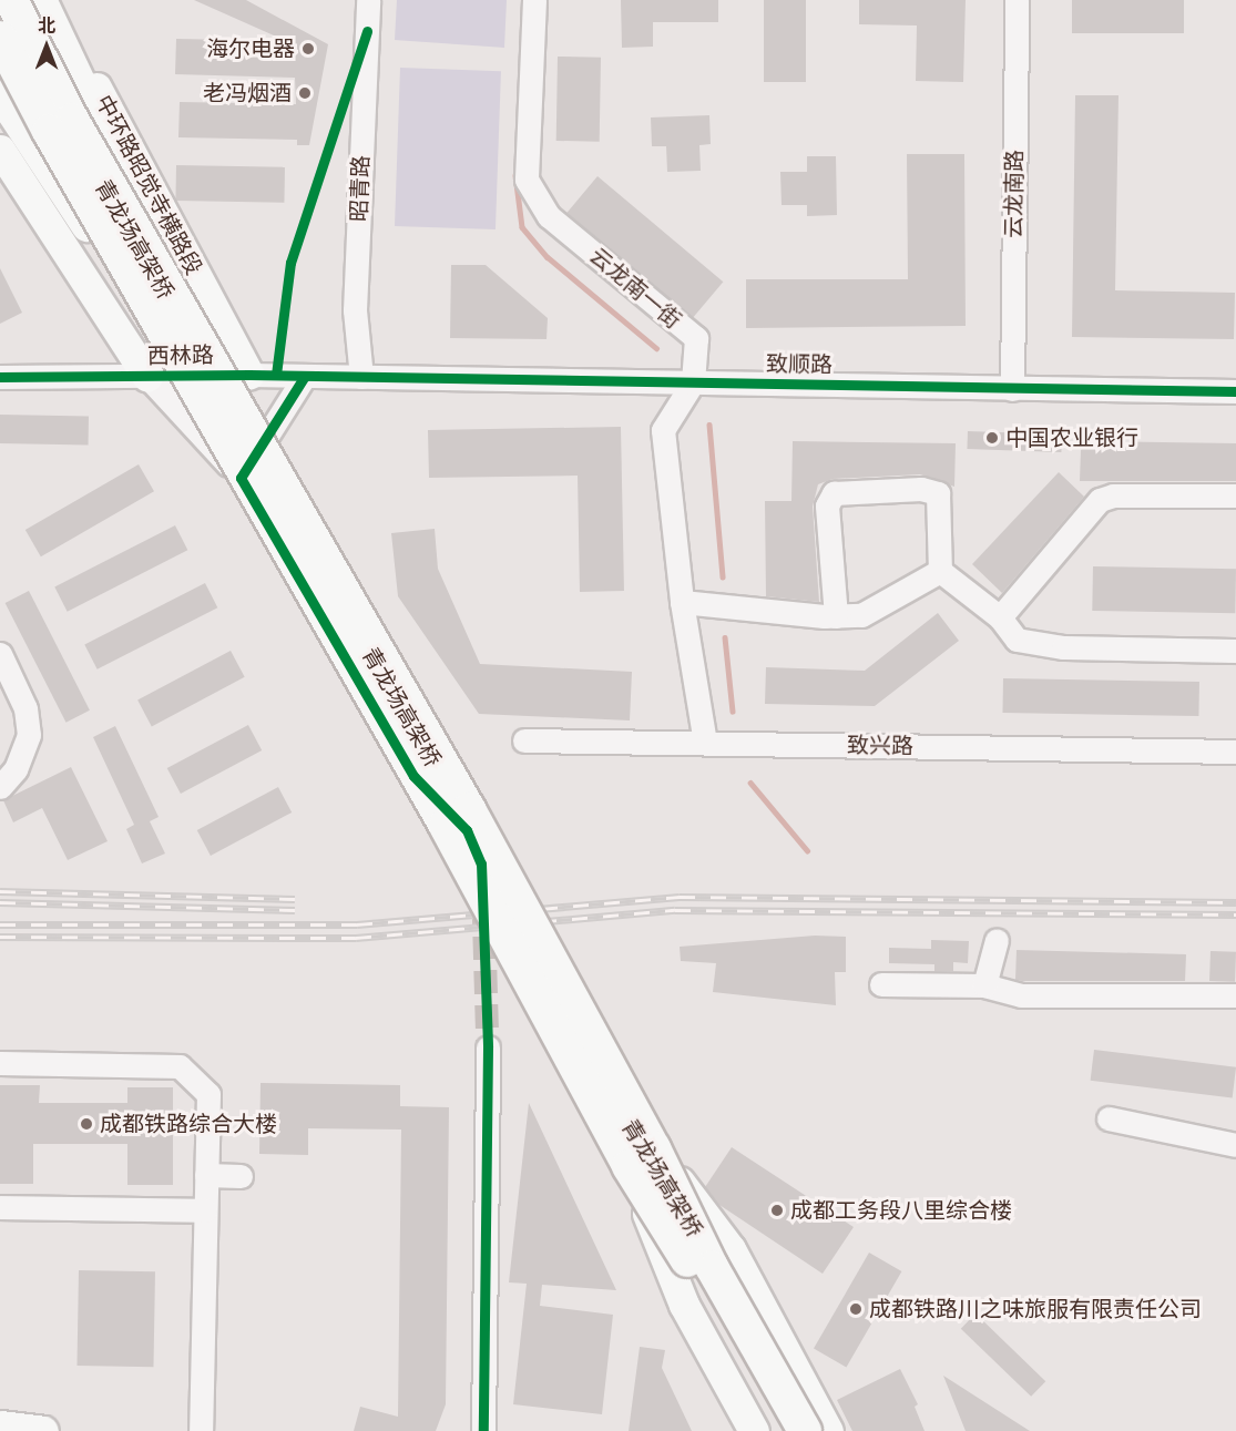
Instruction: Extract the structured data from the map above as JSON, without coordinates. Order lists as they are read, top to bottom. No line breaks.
{"streets":{"highway":["青龙场高架桥"],"main road":["中环路昭觉寺横路段"],"street":["昭青路","云龙南路","云龙南一街","西林路","致顺路","致兴路"]},"crossings":[["中环路昭觉寺横路段","西林路"],["昭青路","西林路"],["昭青路","致顺路"],["云龙南路","致顺路"],["云龙南一街","致顺路"],["西林路","致顺路"]],"places":["海尔电器","老冯烟酒","中国农业银行","成都铁路综合大楼","成都工务段八里综合楼","成都铁路川之味旅服有限责任公司"],"north":"top"}
